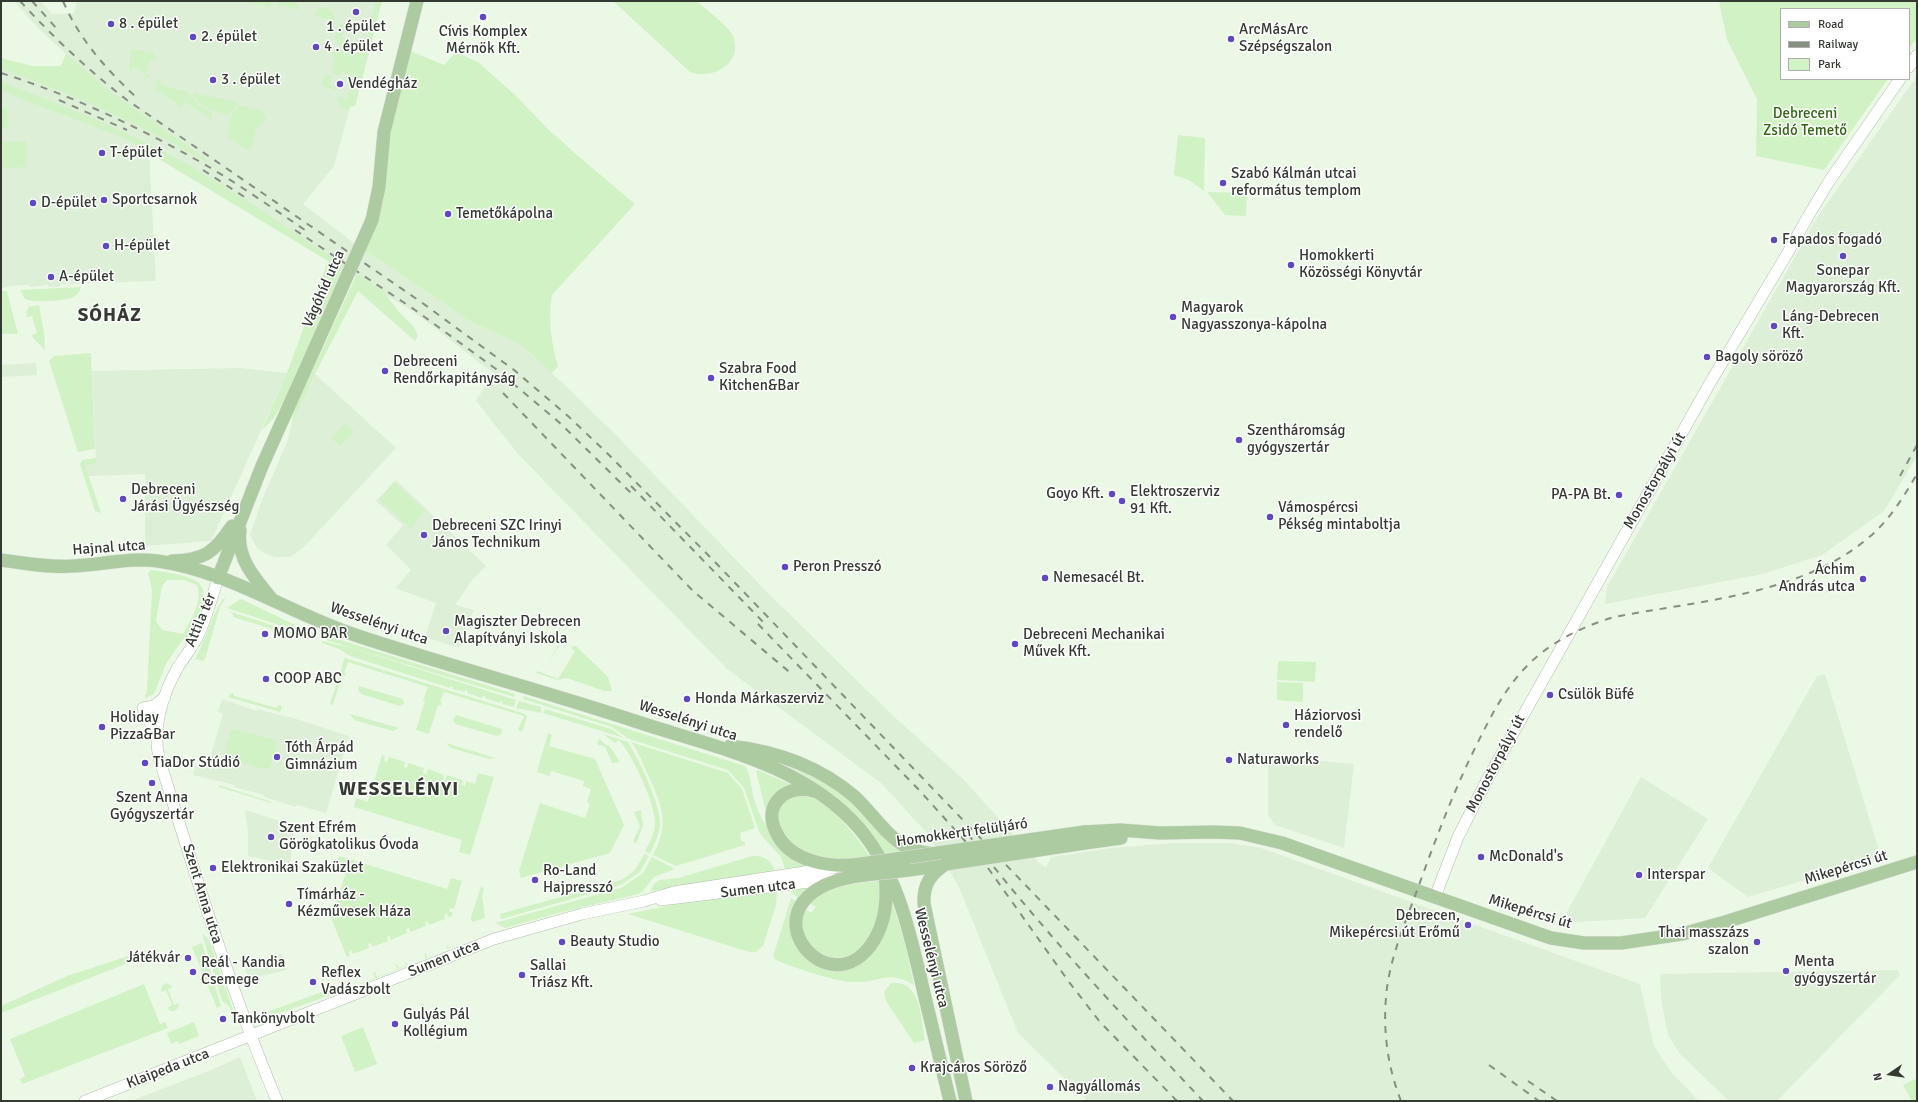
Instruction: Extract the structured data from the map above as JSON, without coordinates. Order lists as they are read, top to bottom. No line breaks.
{"streets":{"main road":["Vágóhíd utca","Hajnal utca","Wesselényi utca","Homokkerti felüljáró","Mikepércsi út"],"street":["Monostorpályi út","Attila tér","Sumen utca","Szent Anna utca","Klaipeda utca"]},"crossings":[["Vágóhíd utca","Hajnal utca"],["Vágóhíd utca","Attila tér"],["Vágóhíd utca","Wesselényi utca"],["Monostorpályi út","Mikepércsi út"],["Hajnal utca","Attila tér"],["Hajnal utca","Wesselényi utca"],["Attila tér","Wesselényi utca"],["Attila tér","Szent Anna utca"],["Homokkerti felüljáró","Mikepércsi út"],["Homokkerti felüljáró","Sumen utca"],["Sumen utca","Szent Anna utca"],["Sumen utca","Klaipeda utca"],["Szent Anna utca","Klaipeda utca"]],"districts":["SÓHÁZ","WESSELÉNYI"],"parks":["Debreceni Zsidó Temető"],"places":["1 . épület","Cívis Komplex Mérnök Kft.","8 . épület","2. épület","ArcMásArc Szépségszalon","4 . épület","3 . épület","Vendégház","T-épület","Szabó Kálmán utcai református templom","Sportcsarnok","D-épület","Temetőkápolna","Fapados fogadó","H-épület","Sonepar Magyarország Kft.","Homokkerti Közösségi Könyvtár","A-épület","Magyarok Nagyasszonya-kápolna","Láng-Debrecen Kft.","Bagoly söröző","Debreceni Rendőrkapitányság","Szabra Food Kitchen&Bar","Szentháromság gyógyszertár","Goyo Kft.","PA-PA Bt.","Debreceni Járási Ügyészség","Elektroszerviz 91 Kft.","Vámospércsi Pékség mintaboltja","Debreceni SZC Irinyi János Technikum","Peron Presszó","Nemesacél Bt.","Áchim András utca","Magiszter Debrecen Alapítványi Iskola","MOMO BAR","Debreceni Mechanikai Művek Kft.","COOP ABC","Csülök Büfé","Honda Márkaszerviz","Háziorvosi rendelő","Holiday Pizza&Bar","Tóth Árpád Gimnázium","Naturaworks","TiaDor Stúdió","Szent Anna Gyógyszertár","Szent Efrém Görögkatolikus Óvoda","McDonald's","Elektronikai Szaküzlet","Interspar","Ro-Land Hajpresszó","Tímárház - Kézművesek Háza","Debrecen, Mikepércsi út Erőmű","Beauty Studio","Thai masszázs szalon","Játékvár","Menta gyógyszertár","Reál - Kandia Csemege","Sallai Triász Kft.","Reflex Vadászbolt","Tankönyvbolt","Gulyás Pál Kollégium","Krajcáros Söröző","Nagyállomás"],"legend":["Road","Railway","Park"],"north":"left"}
